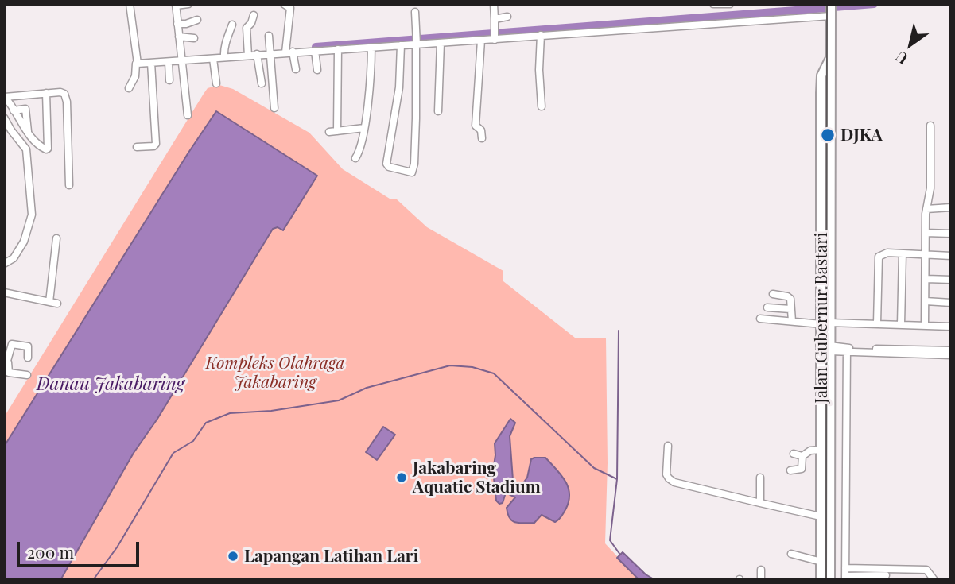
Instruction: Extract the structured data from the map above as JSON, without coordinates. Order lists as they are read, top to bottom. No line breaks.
{"streets":{"highway":["Jalan Gubernur Bastari"]},"water":["Danau Jakabaring"],"parks":["Kompleks Olahraga Jakabaring"],"places":["DJKA","Jakabaring Aquatic Stadium","Lapangan Latihan Lari"],"scale_bar":"200 m","north":"bottom left"}
